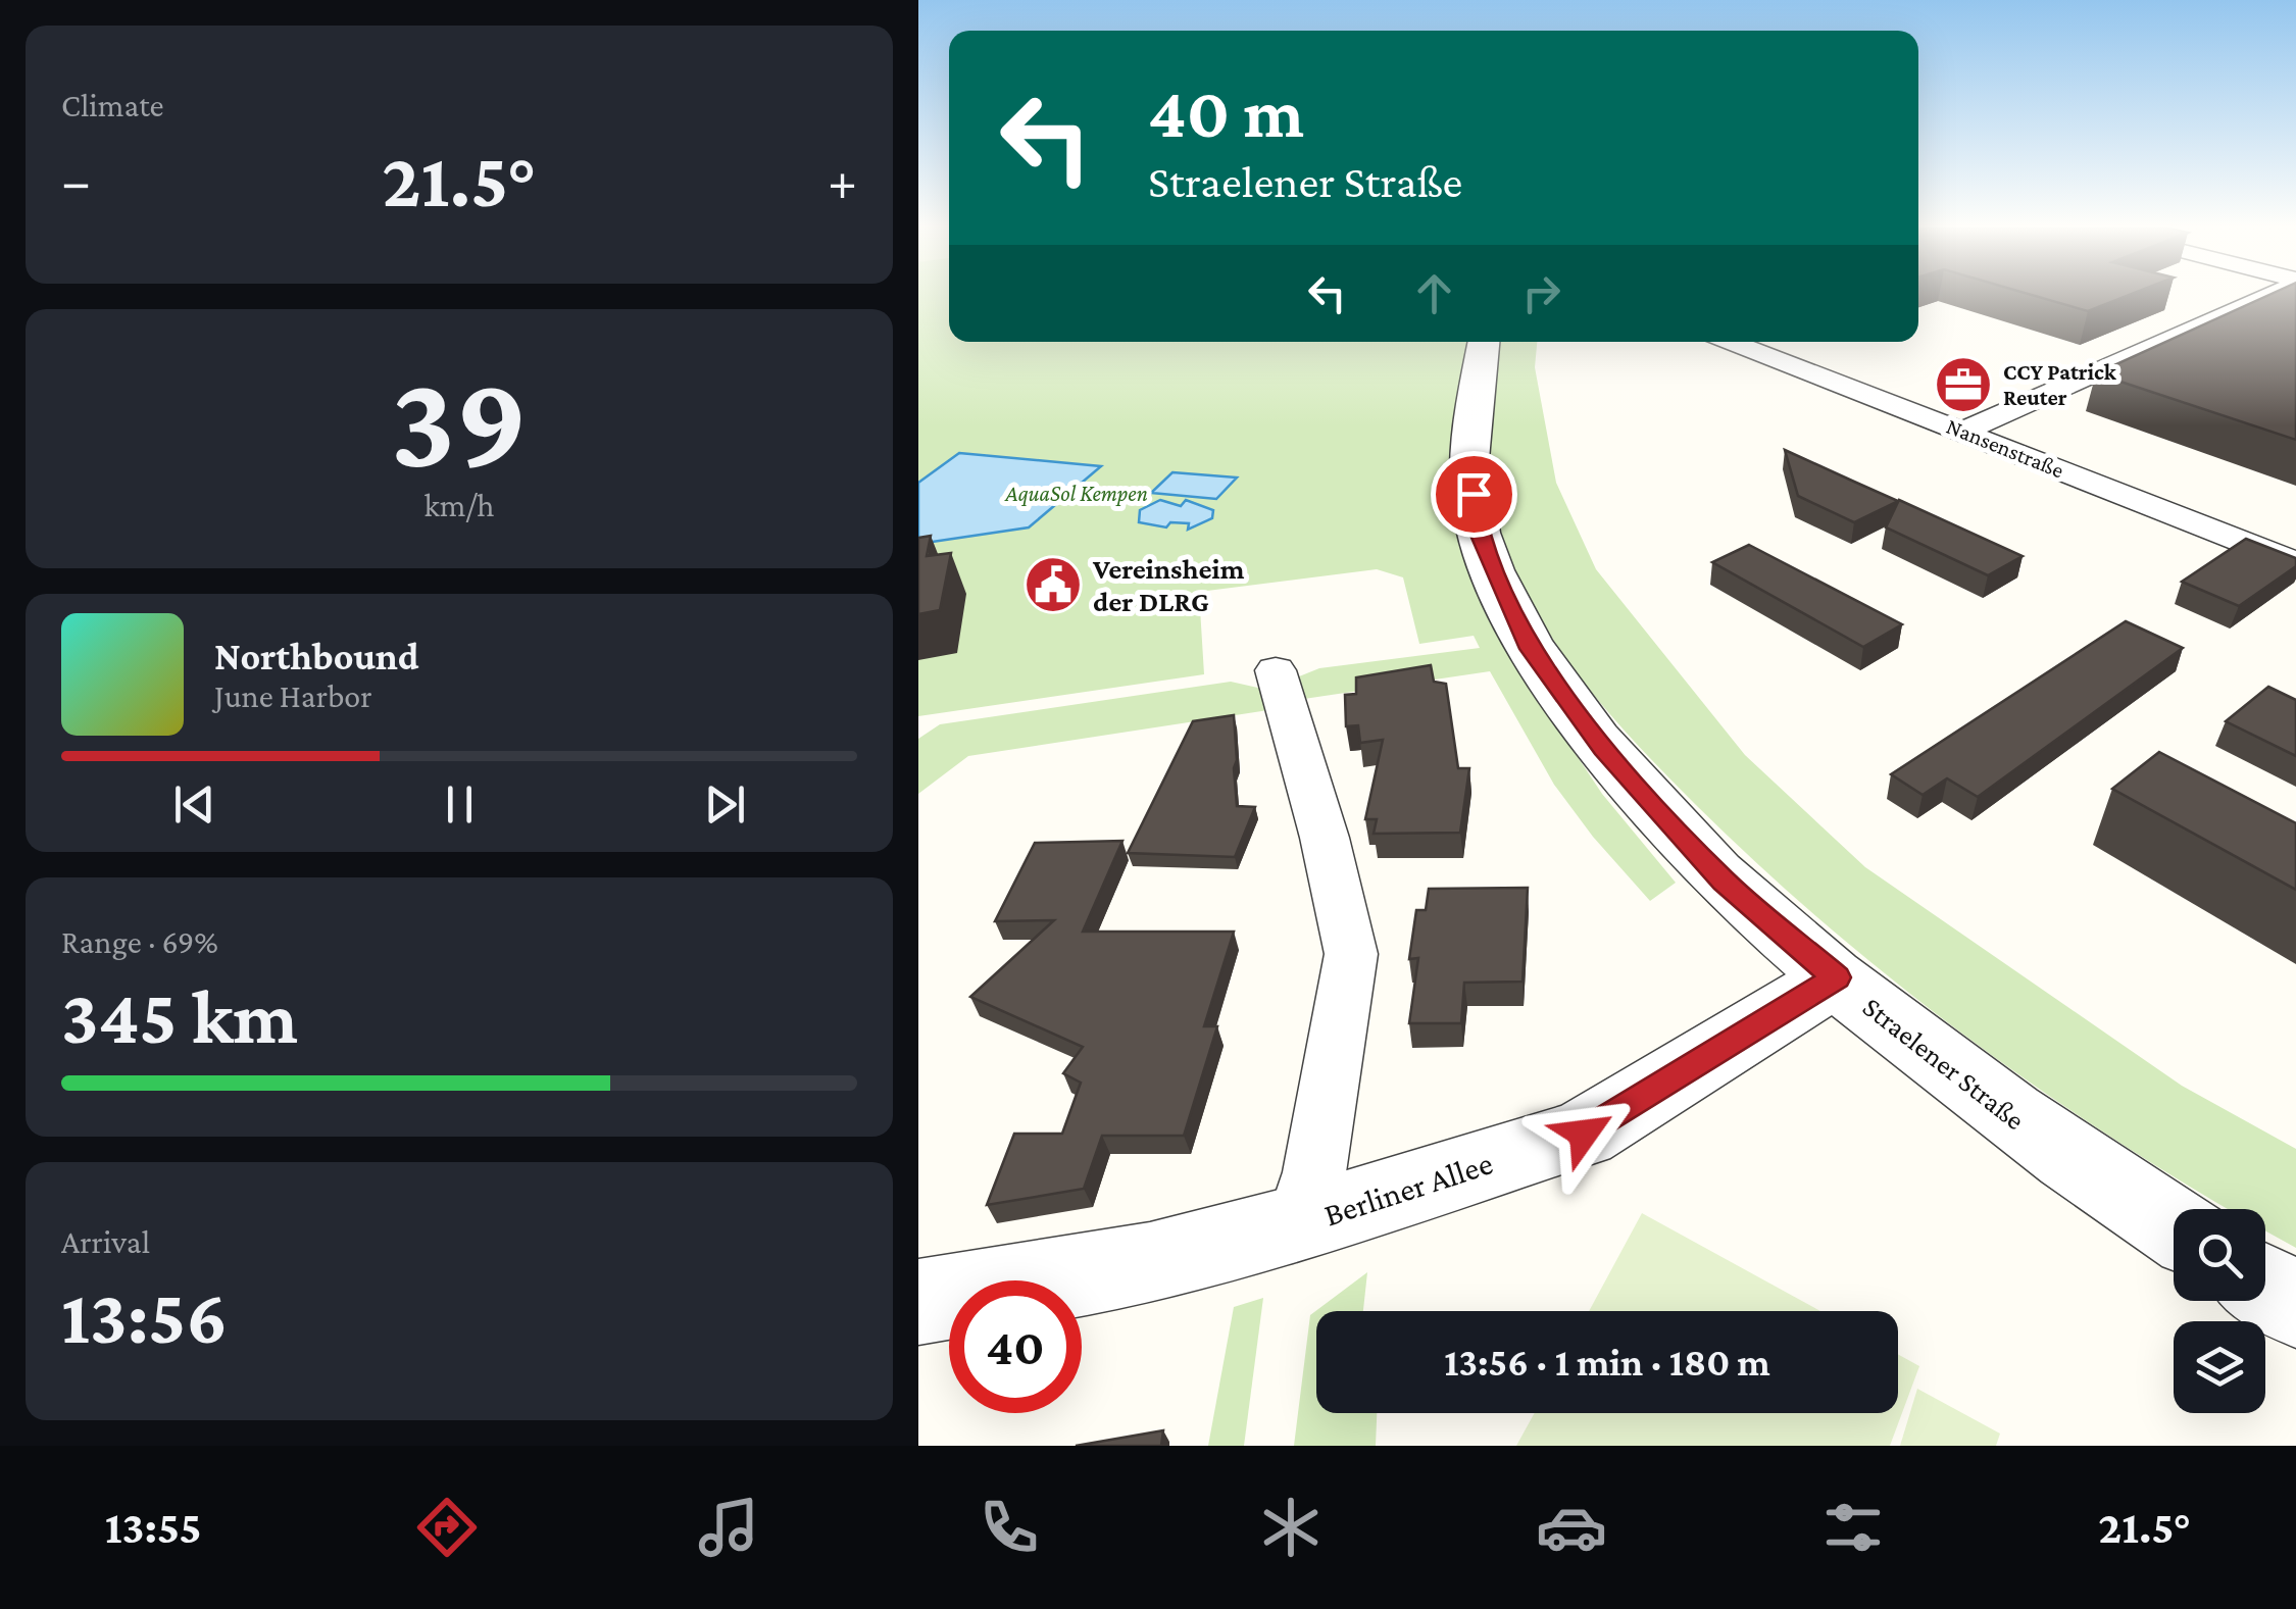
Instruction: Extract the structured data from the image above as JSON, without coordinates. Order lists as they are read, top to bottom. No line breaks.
{"streets":{"street":["Nansenstraße","Straelener Straße","Berliner Allee"]},"crossings":[["Straelener Straße","Berliner Allee"]],"parks":["AquaSol Kempen"],"places":{"office":["CCY Patrick Reuter"],"public building":["Vereinsheim der DLRG"]},"page":{"tile":["Climate",["39","km/h"],["Range · 69%","345 km"],["Arrival","13:56"]],"turn":["40 m","Straelener Straße"],"heat":["−","21.5°","+"],"song":["Northbound","June Harbor"],"limit":"40","trip":"13:56 · 1 min · 180 m","tabs":["13:55","21.5°"]}}
